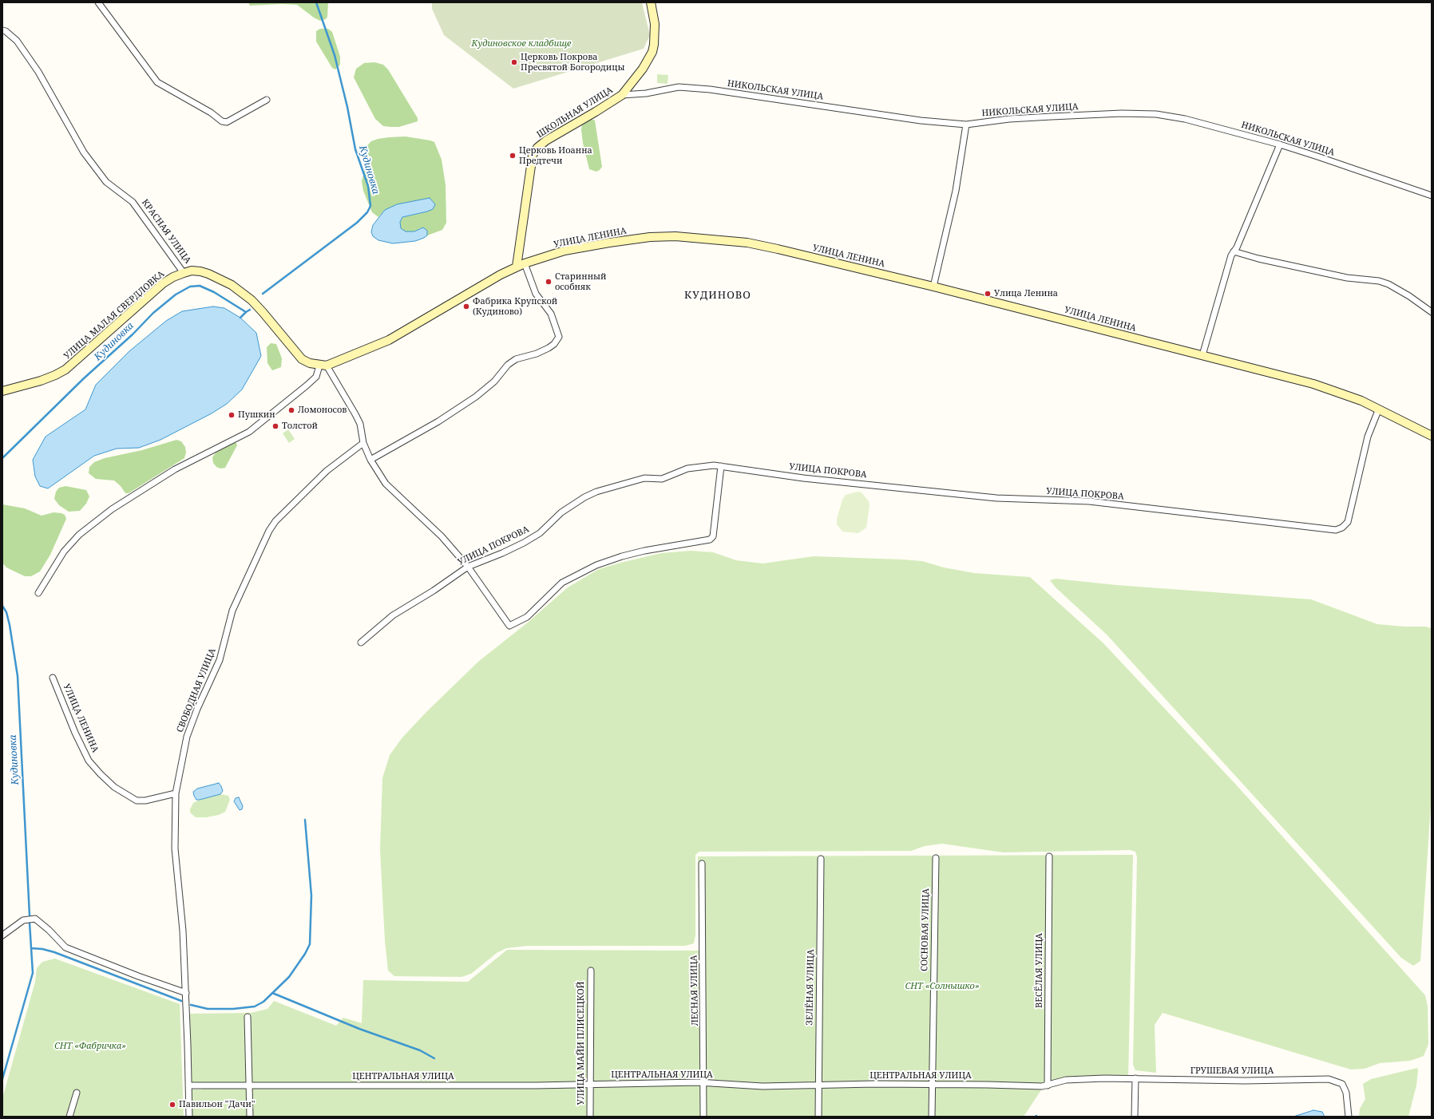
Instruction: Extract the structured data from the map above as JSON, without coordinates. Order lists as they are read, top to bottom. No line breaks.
{"streets":{"main road":["ШКОЛЬНАЯ УЛИЦА","КРАСНАЯ УЛИЦА","УЛИЦА ЛЕНИНА","УЛИЦА МАЛАЯ СВЕРДЛОВКА"],"street":["НИКОЛЬСКАЯ УЛИЦА","УЛИЦА ПОКРОВА","СВОБОДНАЯ УЛИЦА","СОСНОВАЯ УЛИЦА","ВЕСЁЛАЯ УЛИЦА","ЗЕЛЁНАЯ УЛИЦА","ЛЕСНАЯ УЛИЦА","УЛИЦА МАЙИ ПЛИСЕЦКОЙ","ГРУШЕВАЯ УЛИЦА","ЦЕНТРАЛЬНАЯ УЛИЦА"]},"crossings":[["НИКОЛЬСКАЯ УЛИЦА","ШКОЛЬНАЯ УЛИЦА"],["ШКОЛЬНАЯ УЛИЦА","УЛИЦА ЛЕНИНА"],["КРАСНАЯ УЛИЦА","УЛИЦА ЛЕНИНА"],["КРАСНАЯ УЛИЦА","УЛИЦА МАЛАЯ СВЕРДЛОВКА"],["УЛИЦА ЛЕНИНА","УЛИЦА ПОКРОВА"],["УЛИЦА ЛЕНИНА","СВОБОДНАЯ УЛИЦА"],["СВОБОДНАЯ УЛИЦА","ЦЕНТРАЛЬНАЯ УЛИЦА"],["СОСНОВАЯ УЛИЦА","ЦЕНТРАЛЬНАЯ УЛИЦА"],["ВЕСЁЛАЯ УЛИЦА","ЦЕНТРАЛЬНАЯ УЛИЦА"],["ЗЕЛЁНАЯ УЛИЦА","ЦЕНТРАЛЬНАЯ УЛИЦА"],["ЛЕСНАЯ УЛИЦА","ЦЕНТРАЛЬНАЯ УЛИЦА"],["УЛИЦА МАЙИ ПЛИСЕЦКОЙ","ЦЕНТРАЛЬНАЯ УЛИЦА"],["ГРУШЕВАЯ УЛИЦА","ЦЕНТРАЛЬНАЯ УЛИЦА"]],"districts":["КУДИНОВО"],"water":["Кудиновка"],"parks":["Кудиновское кладбище","СНТ «Солнышко»","СНТ «Фабричка»"],"places":["Церковь Покрова Пресвятой Богородицы","Церковь Иоанна Предтечи","Старинный особняк","Улица Ленина","Фабрика Крупской (Кудиново)","Ломоносов","Пушкин","Толстой","Павильон \"Дачи\""]}
